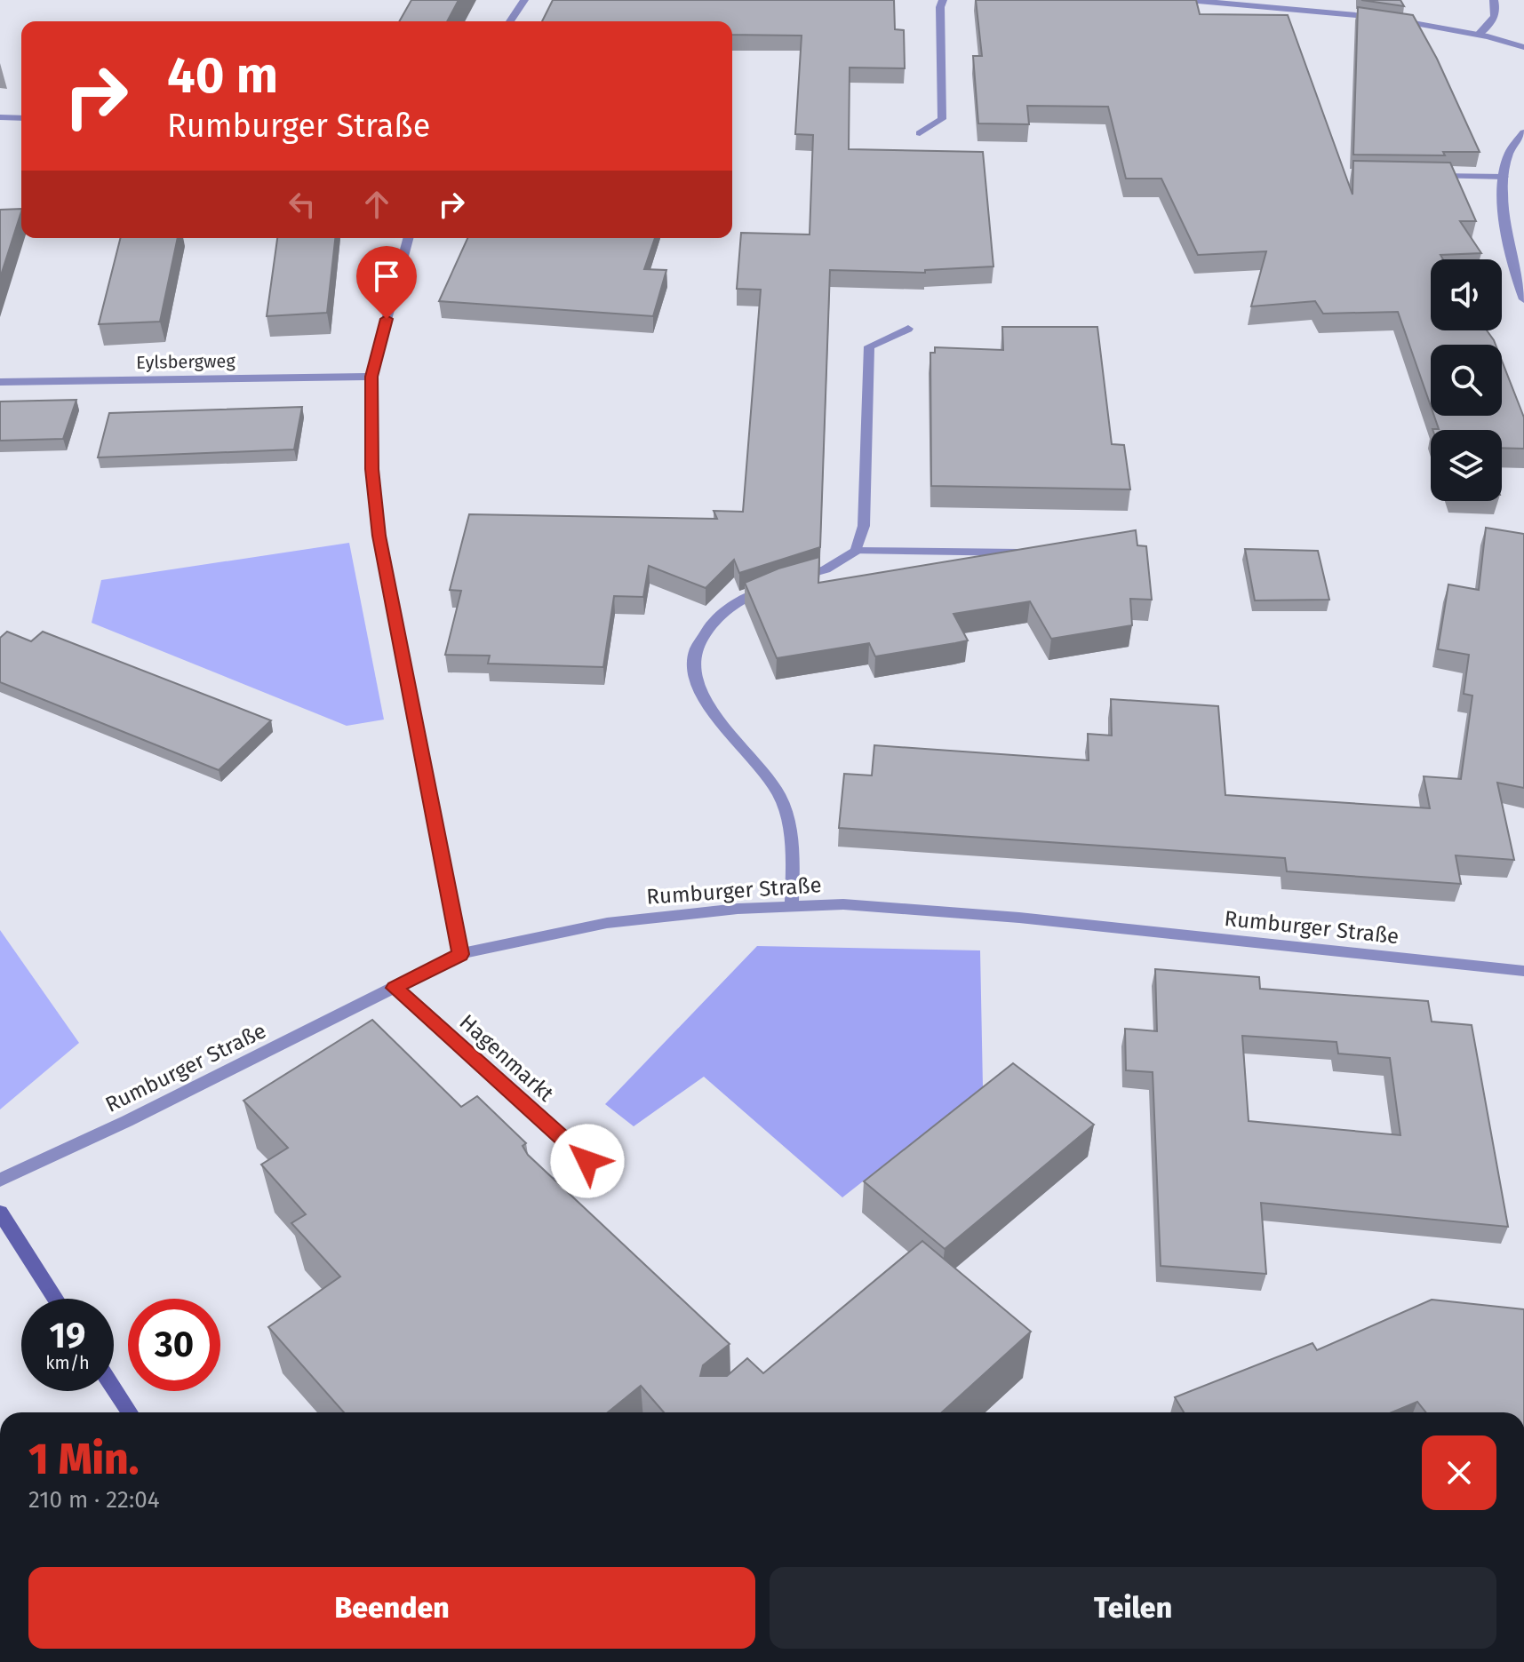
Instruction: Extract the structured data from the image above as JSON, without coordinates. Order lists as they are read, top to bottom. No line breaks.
{"streets":{"street":["Eylsbergweg","Rumburger Straße","Hagenmarkt"]},"crossings":[["Rumburger Straße","Hagenmarkt"]],"page":{"turn":["40 m","Rumburger Straße"],"speed":"19 km/h","limit":"30","heading":["1 Min.","210 m · 22:04"],"buttons":["Beenden","Teilen"]}}
